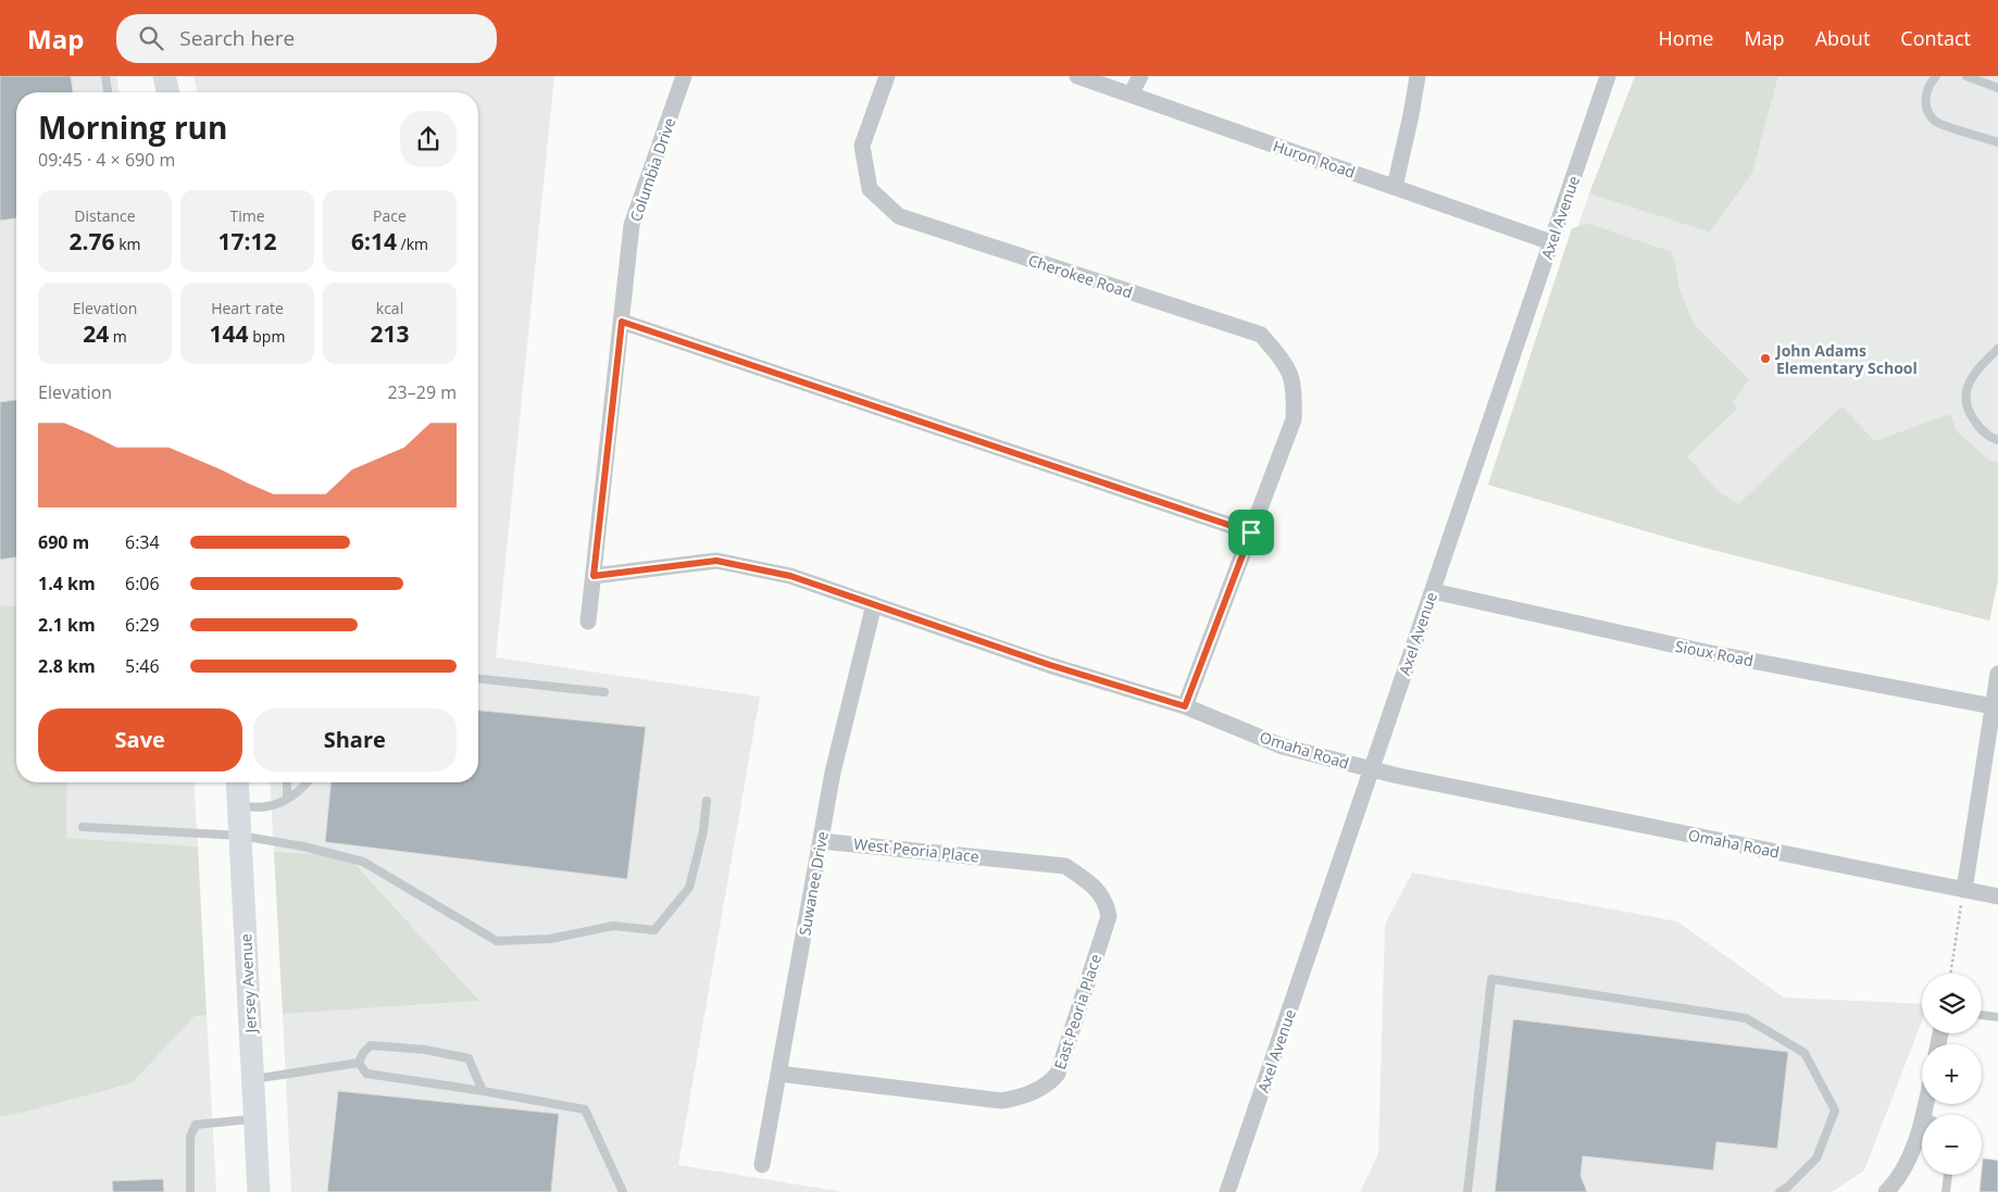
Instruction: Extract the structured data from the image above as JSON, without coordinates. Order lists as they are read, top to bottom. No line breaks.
{"streets":{"main road":["Jersey Avenue"],"street":["Huron Road","Columbia Drive","Axel Avenue","Cherokee Road","Sioux Road","Omaha Road","West Peoria Place","Suwanee Drive","East Peoria Place"]},"crossings":[["Huron Road","Axel Avenue"],["Columbia Drive","Omaha Road"],["Axel Avenue","Sioux Road"],["Axel Avenue","Omaha Road"],["Omaha Road","Suwanee Drive"],["West Peoria Place","Suwanee Drive"],["West Peoria Place","East Peoria Place"],["Suwanee Drive","East Peoria Place"]],"places":["John Adams Elementary School"],"page":{"header":"Map","search":"Search here","nav":["Home","Map","About","Contact"],"heading":["Morning run","09:45 · 4 × 690 m"],"stats":[["Distance","2.76 km"],["Time","17:12"],["Pace","6:14 /km"],["Elevation","24 m"],["Heart rate","144 bpm"],["kcal","213"]],"chart":["Elevation","23–29 m"],"list":[{"name":"690 m","note":"6:34"},{"name":"1.4 km","note":"6:06"},{"name":"2.1 km","note":"6:29"},{"name":"2.8 km","note":"5:46"}],"buttons":["Save","Share"],"map_buttons":["+","−"]}}
